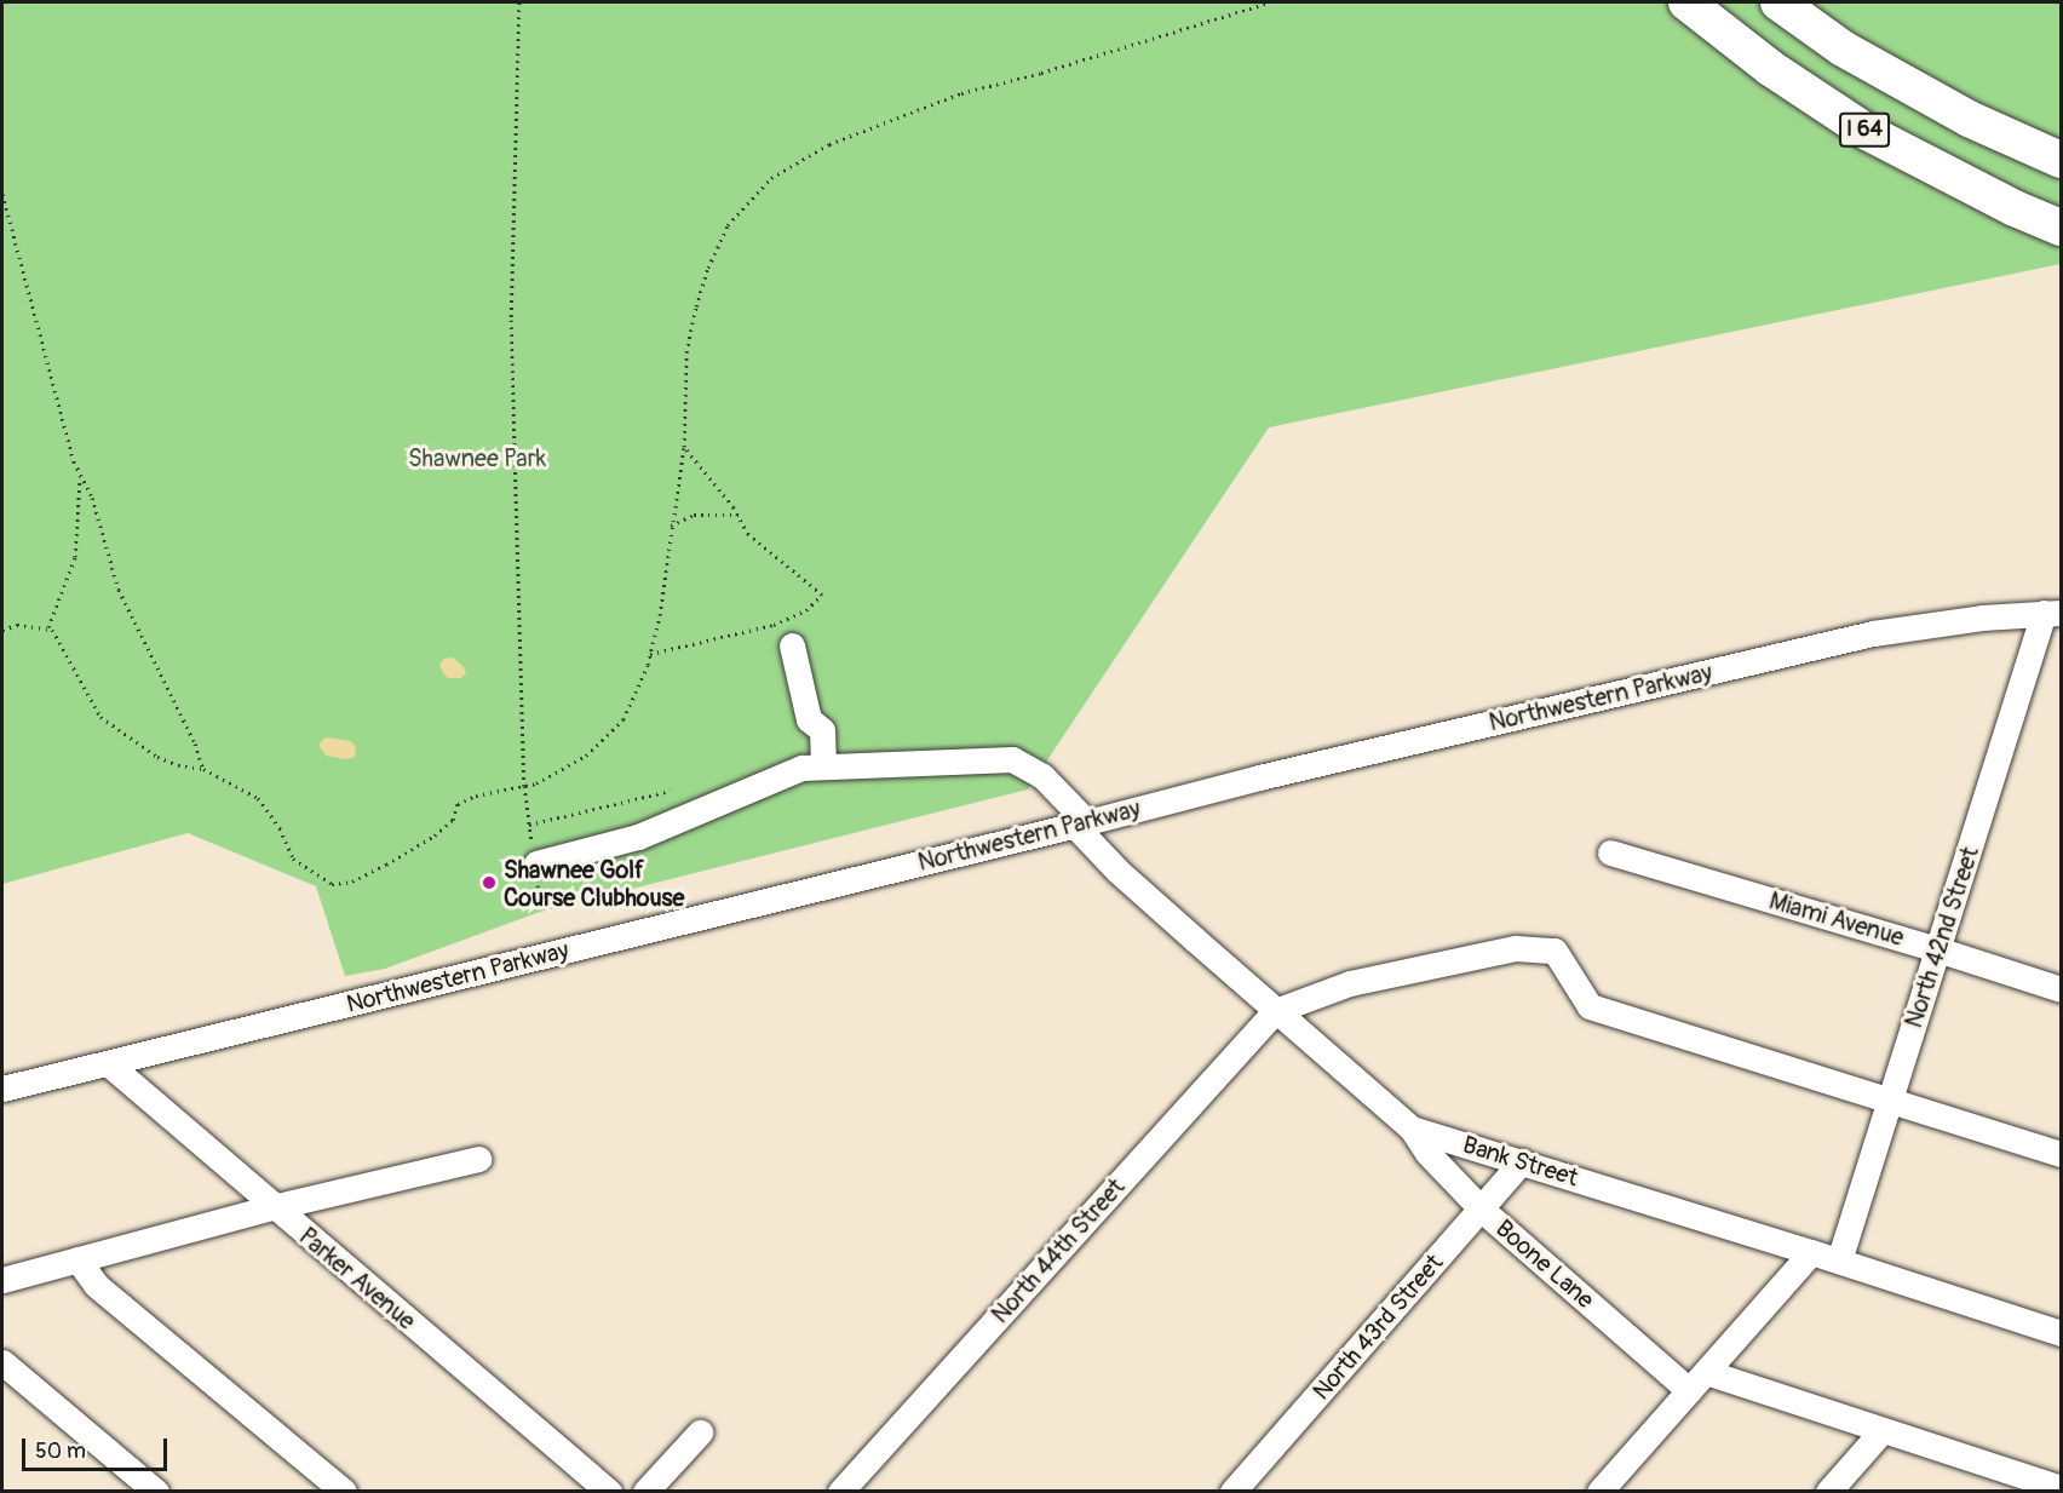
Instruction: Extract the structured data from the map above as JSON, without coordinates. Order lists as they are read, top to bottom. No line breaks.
{"streets":{"highway":["I 64"],"street":["Northwestern Parkway","Miami Avenue","North 42nd Street","Bank Street","North 44th Street","Boone Lane","Parker Avenue","North 43rd Street"]},"crossings":[["Northwestern Parkway","North 42nd Street"],["Northwestern Parkway","Bank Street"],["Northwestern Parkway","Parker Avenue"],["Miami Avenue","North 42nd Street"],["North 42nd Street","Bank Street"],["Bank Street","North 44th Street"],["Bank Street","Boone Lane"],["Bank Street","North 43rd Street"],["Boone Lane","North 43rd Street"]],"parks":["Shawnee Park"],"places":["Shawnee Golf Course Clubhouse"],"scale_bar":"50 m"}
